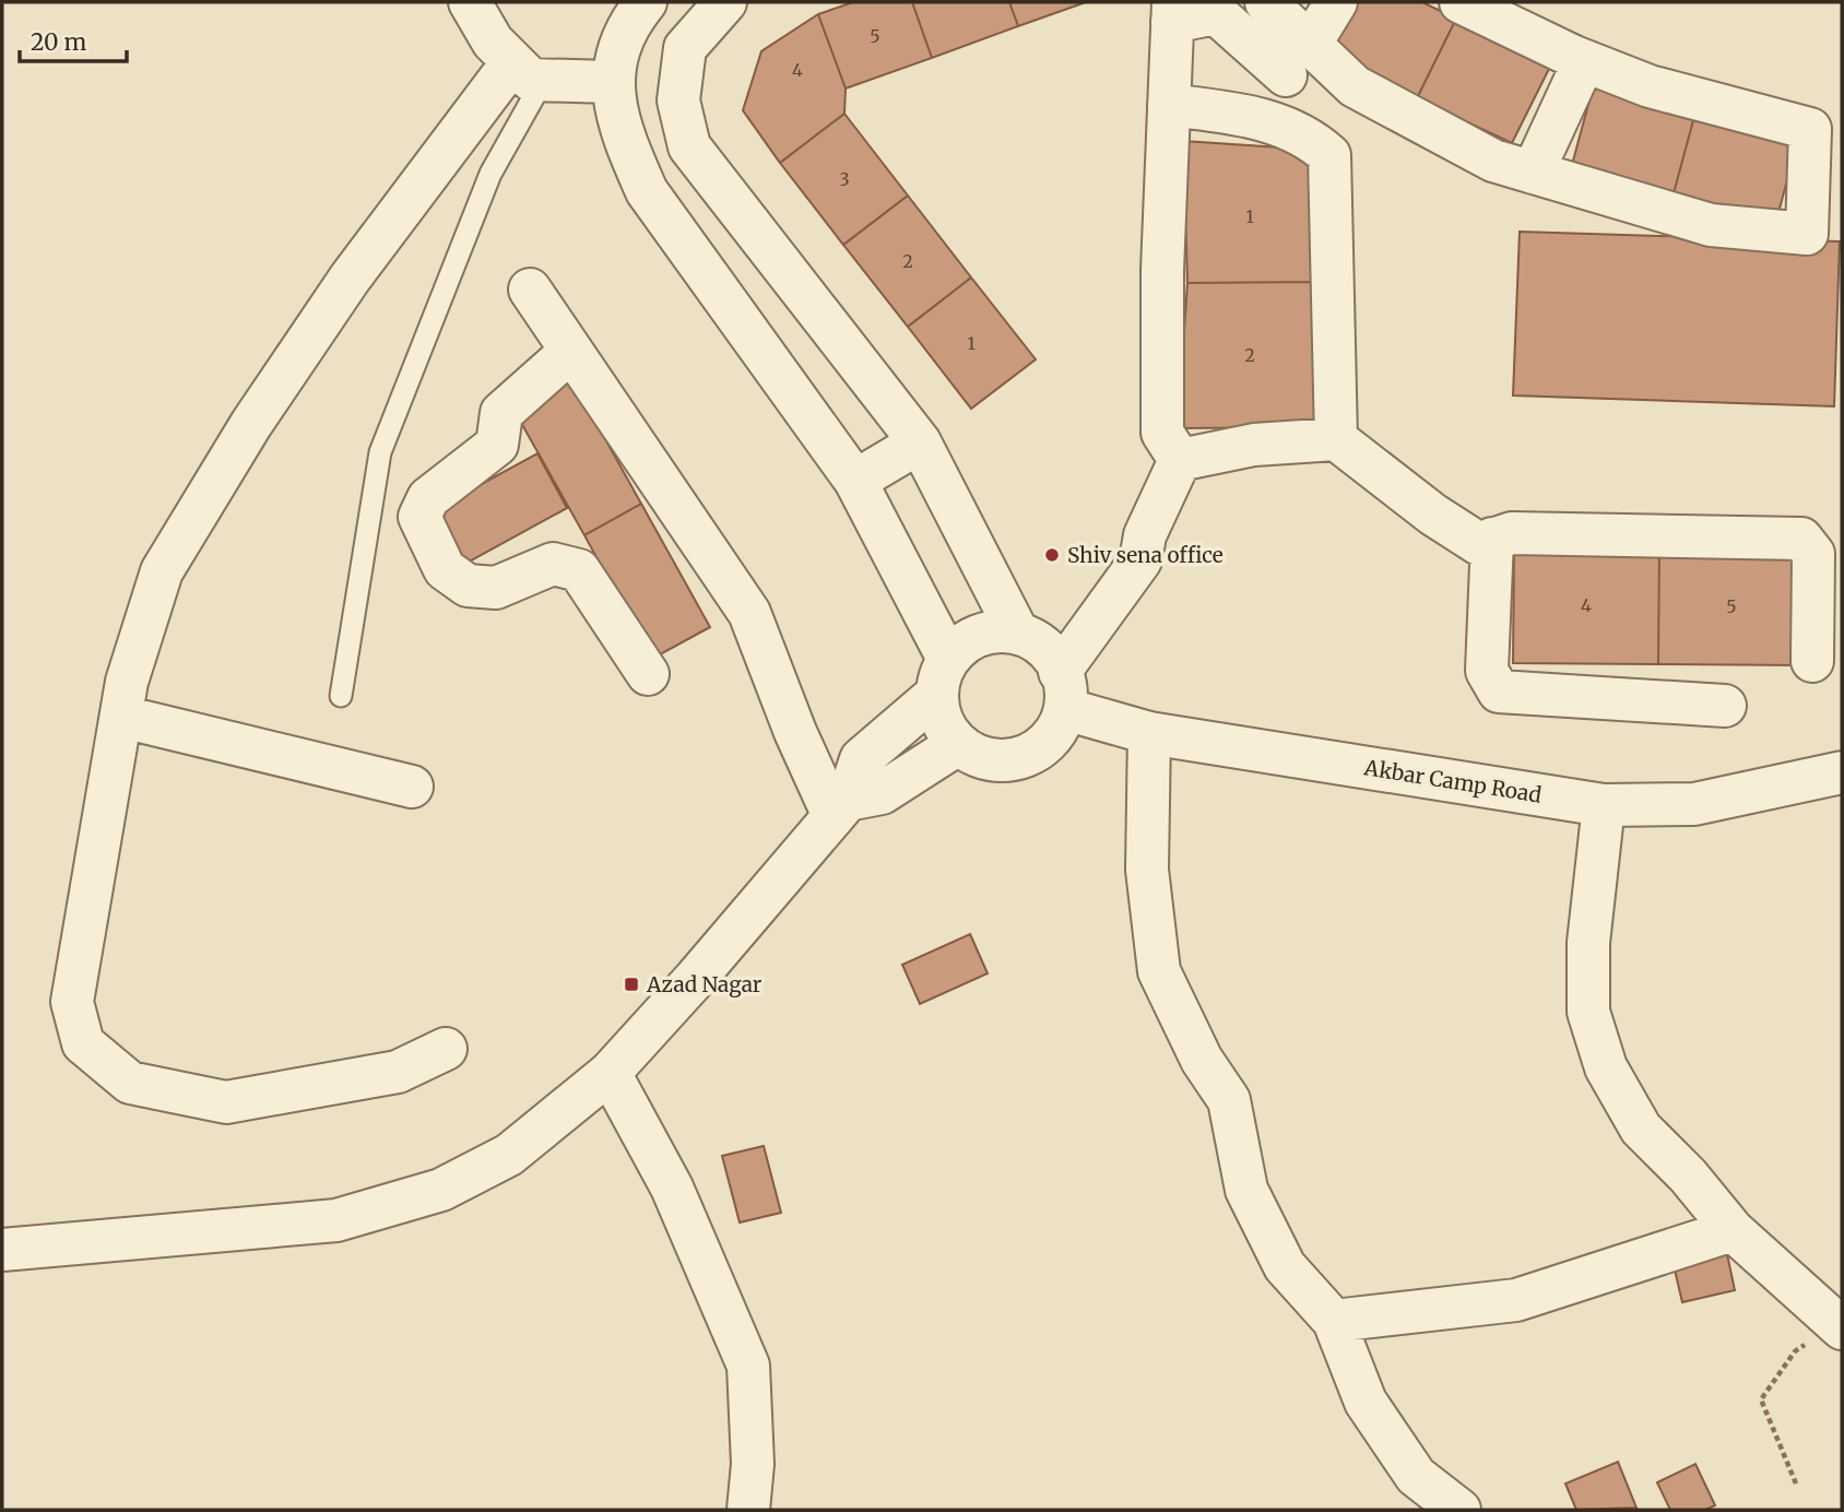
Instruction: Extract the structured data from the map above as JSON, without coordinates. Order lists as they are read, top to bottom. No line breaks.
{"streets":{"street":["Akbar Camp Road"]},"places":{"other":["Shiv sena office"],"transit":["Azad Nagar"]},"house_numbers":["5","4","3","1","2","1","2","4","5"],"scale_bar":"20 m"}
